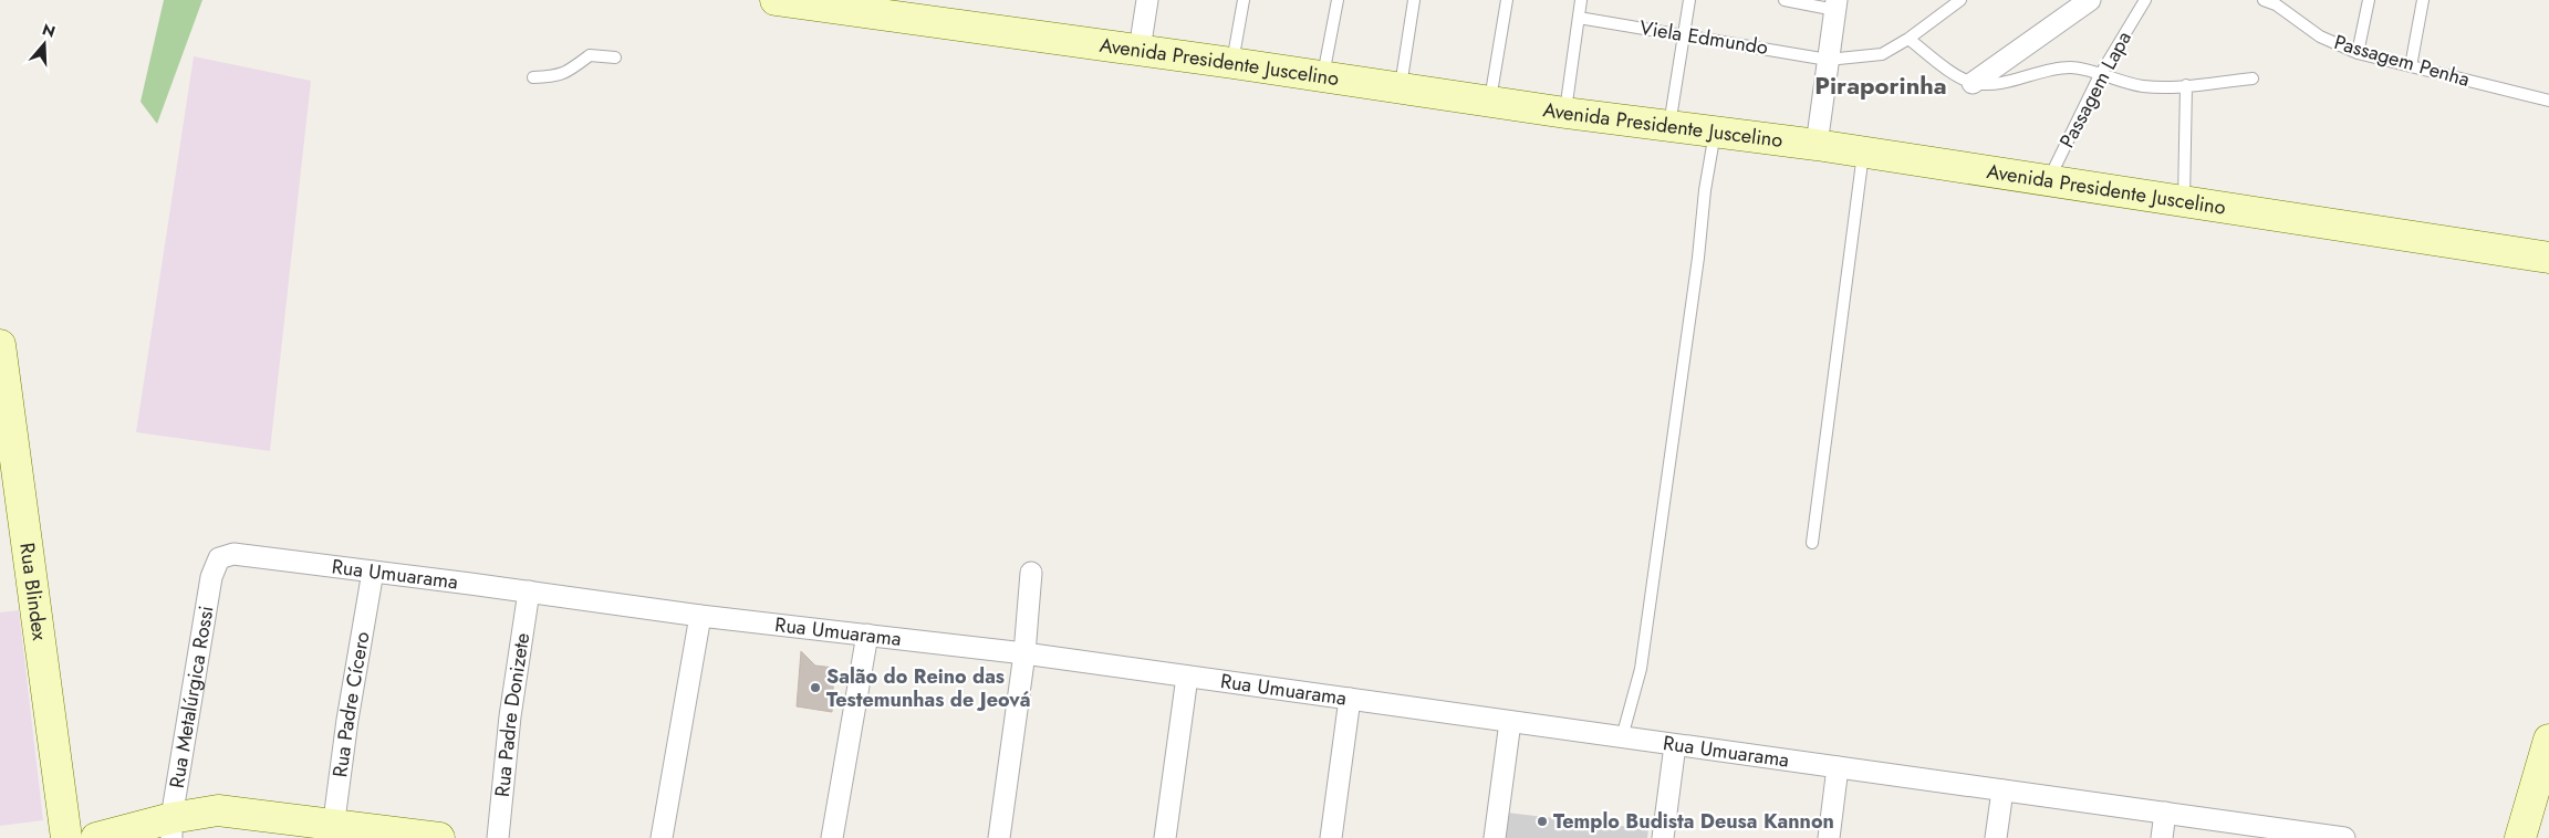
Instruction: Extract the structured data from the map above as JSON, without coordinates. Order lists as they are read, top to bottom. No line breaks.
{"streets":{"street":["Avenida Presidente Juscelino","Rua Umuarama","Rua Blindex","Rua Metalúrgica Rossi","Rua Padre Cícero","Rua Padre Donizete"],"lane":["Viela Edmundo","Passagem Penha","Passagem Lapa"]},"crossings":[["Avenida Presidente Juscelino","Passagem Lapa"],["Rua Umuarama","Rua Metalúrgica Rossi"],["Rua Umuarama","Rua Padre Cícero"],["Rua Umuarama","Rua Padre Donizete"]],"districts":["Piraporinha"],"places":["Salão do Reino das Testemunhas de Jeová","Templo Budista Deusa Kannon"],"north":"top"}
